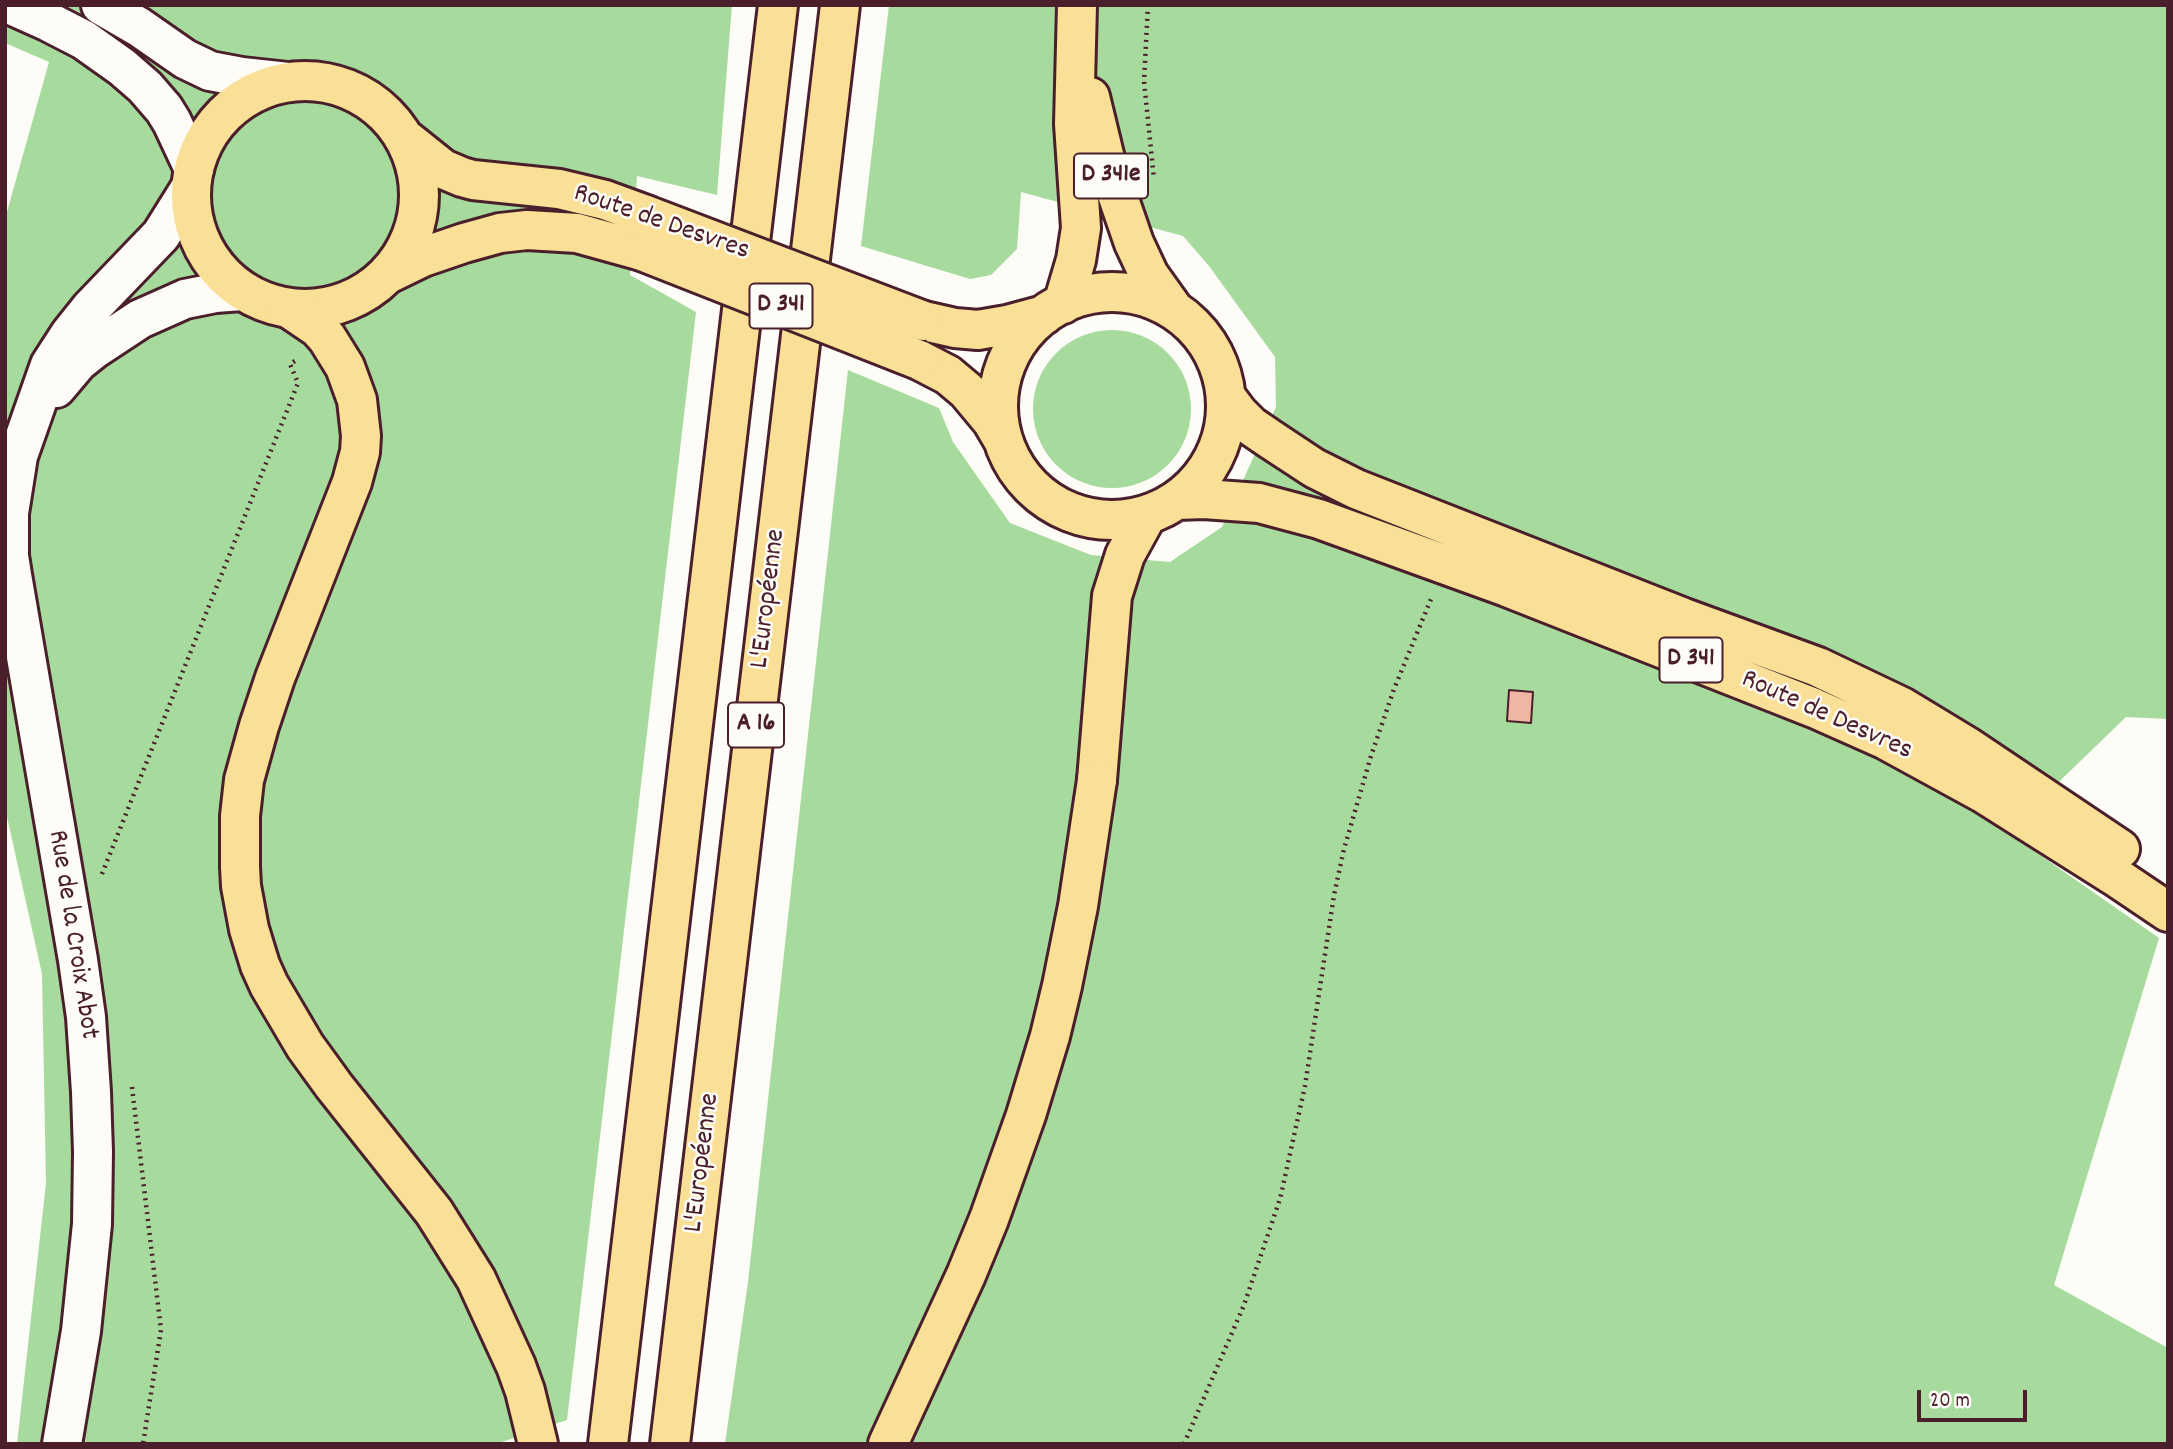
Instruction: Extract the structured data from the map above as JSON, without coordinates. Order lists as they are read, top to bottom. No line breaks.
{"streets":{"main road":["D 341e","Route de Desvres","D 341","L'Européenne","A 16"],"street":["Rue de la Croix Abot"]},"crossings":[["D 341e","Route de Desvres"],["Route de Desvres","Rue de la Croix Abot"]],"scale_bar":"20 m"}
